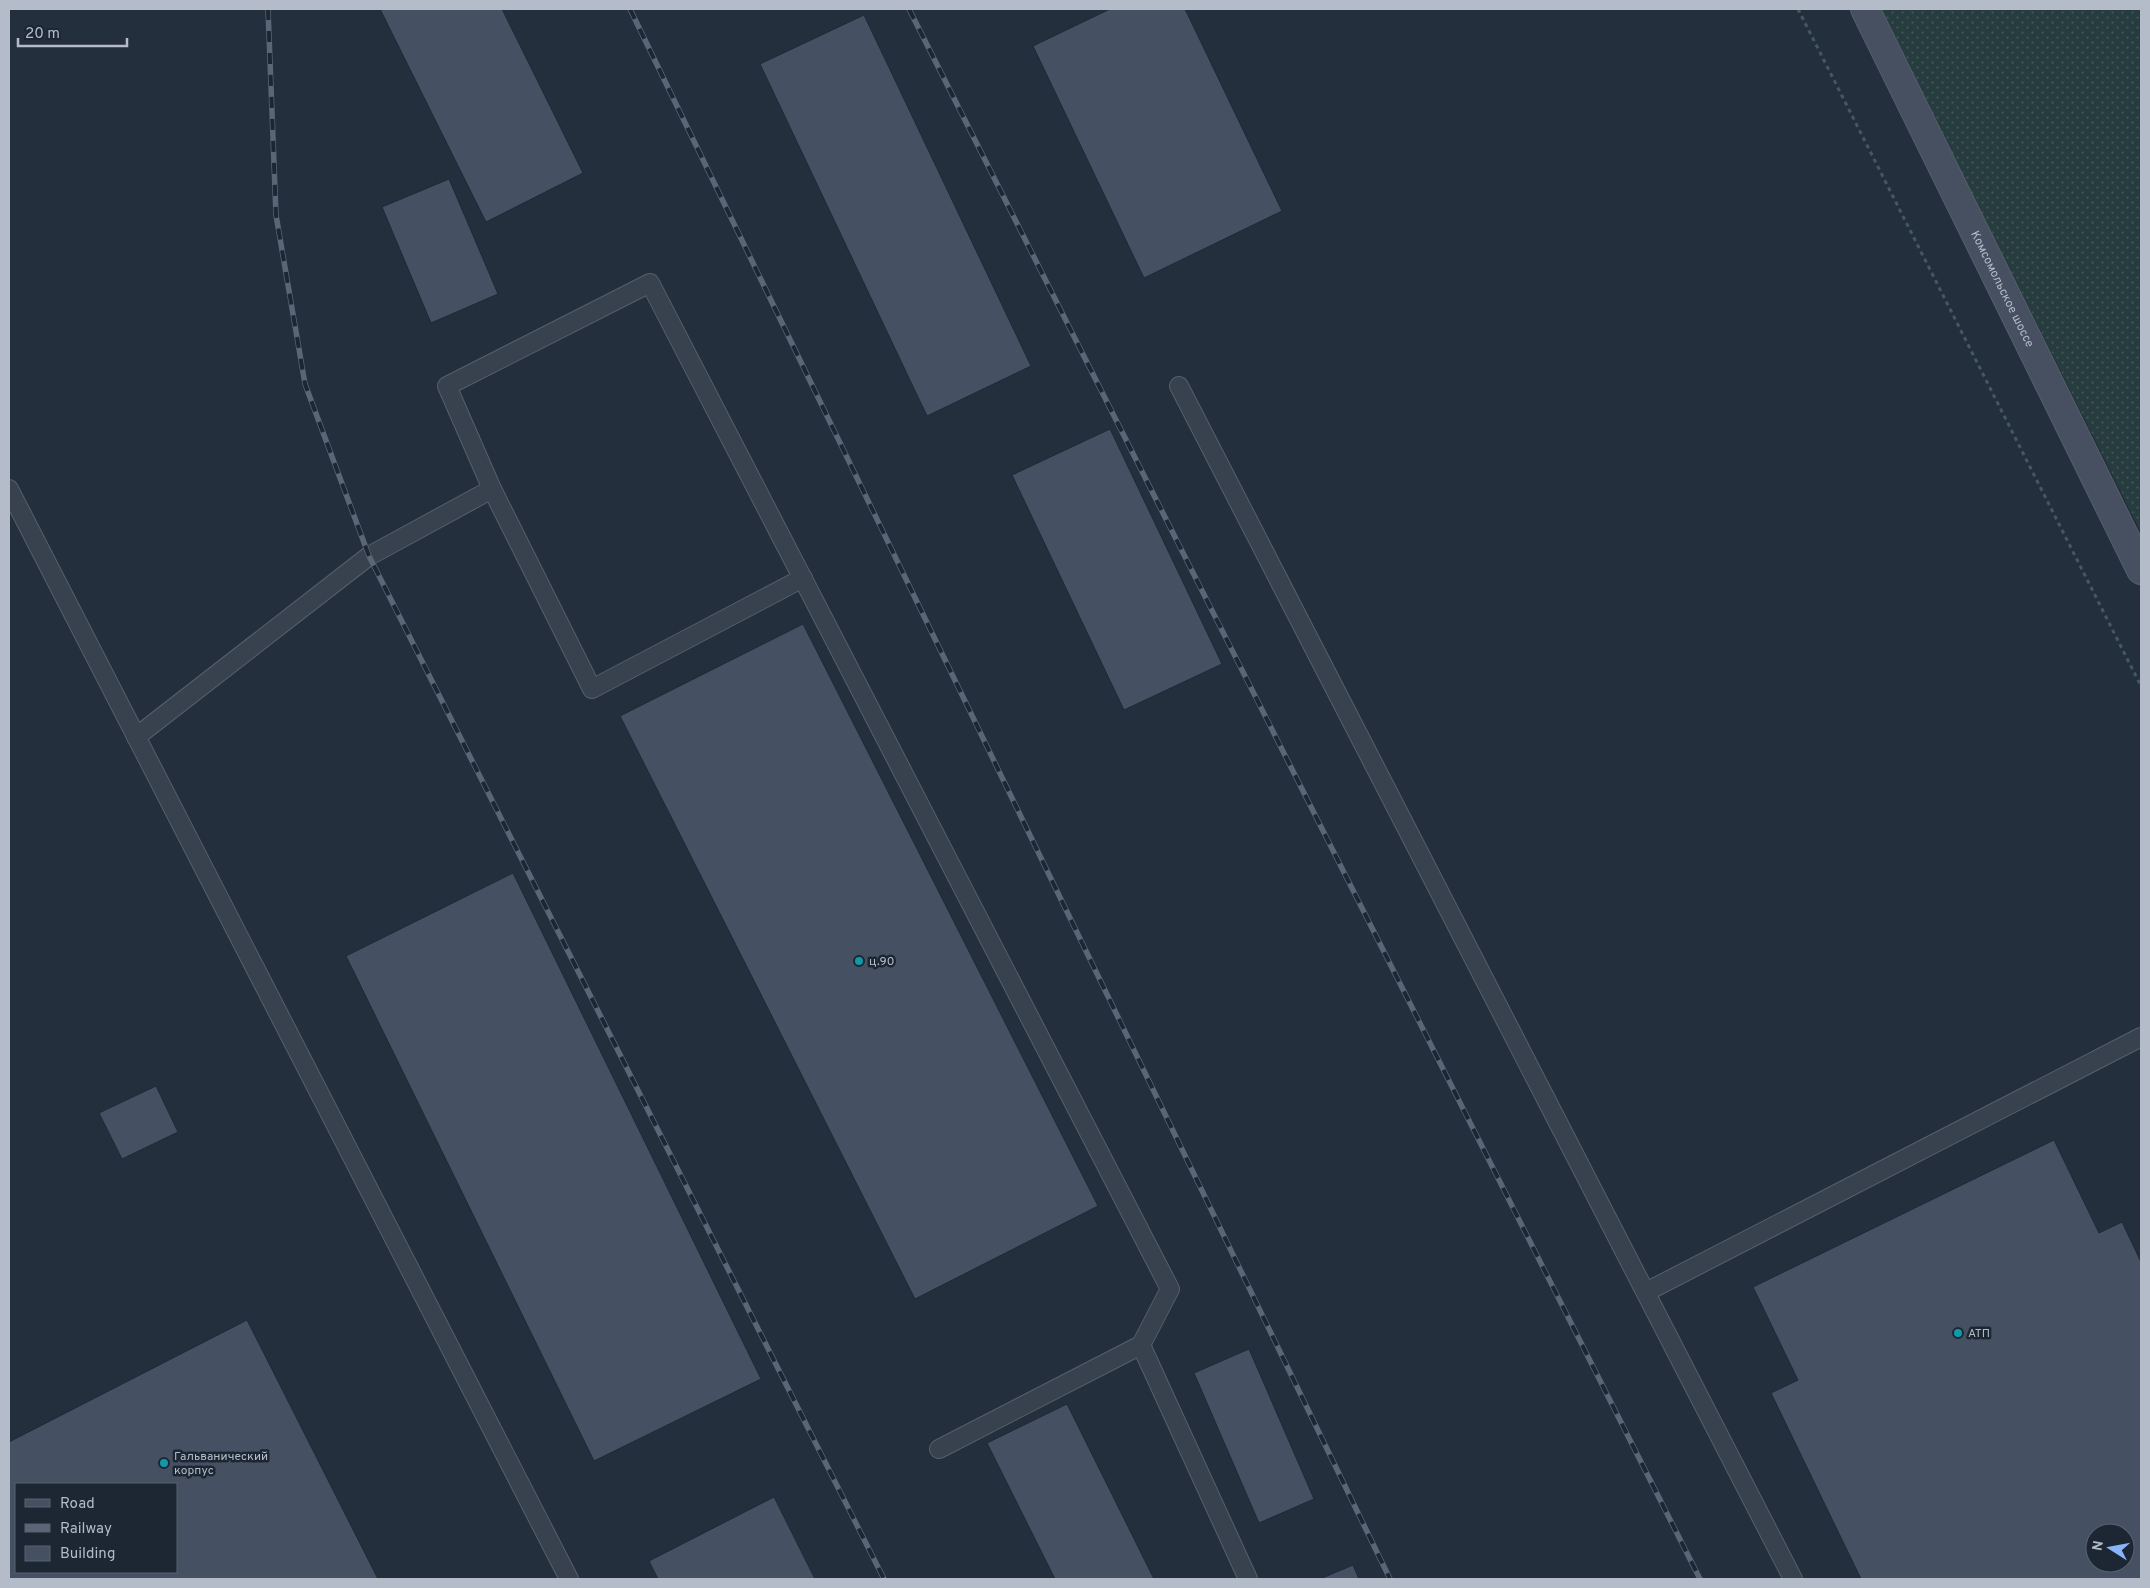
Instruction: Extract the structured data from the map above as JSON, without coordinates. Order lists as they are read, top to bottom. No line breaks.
{"streets":{"main road":["Комсомольское шоссе"]},"places":["ц.90","АТП","Гальванический корпус"],"legend":["Road","Railway","Building"],"scale_bar":"20 m","north":"left"}
